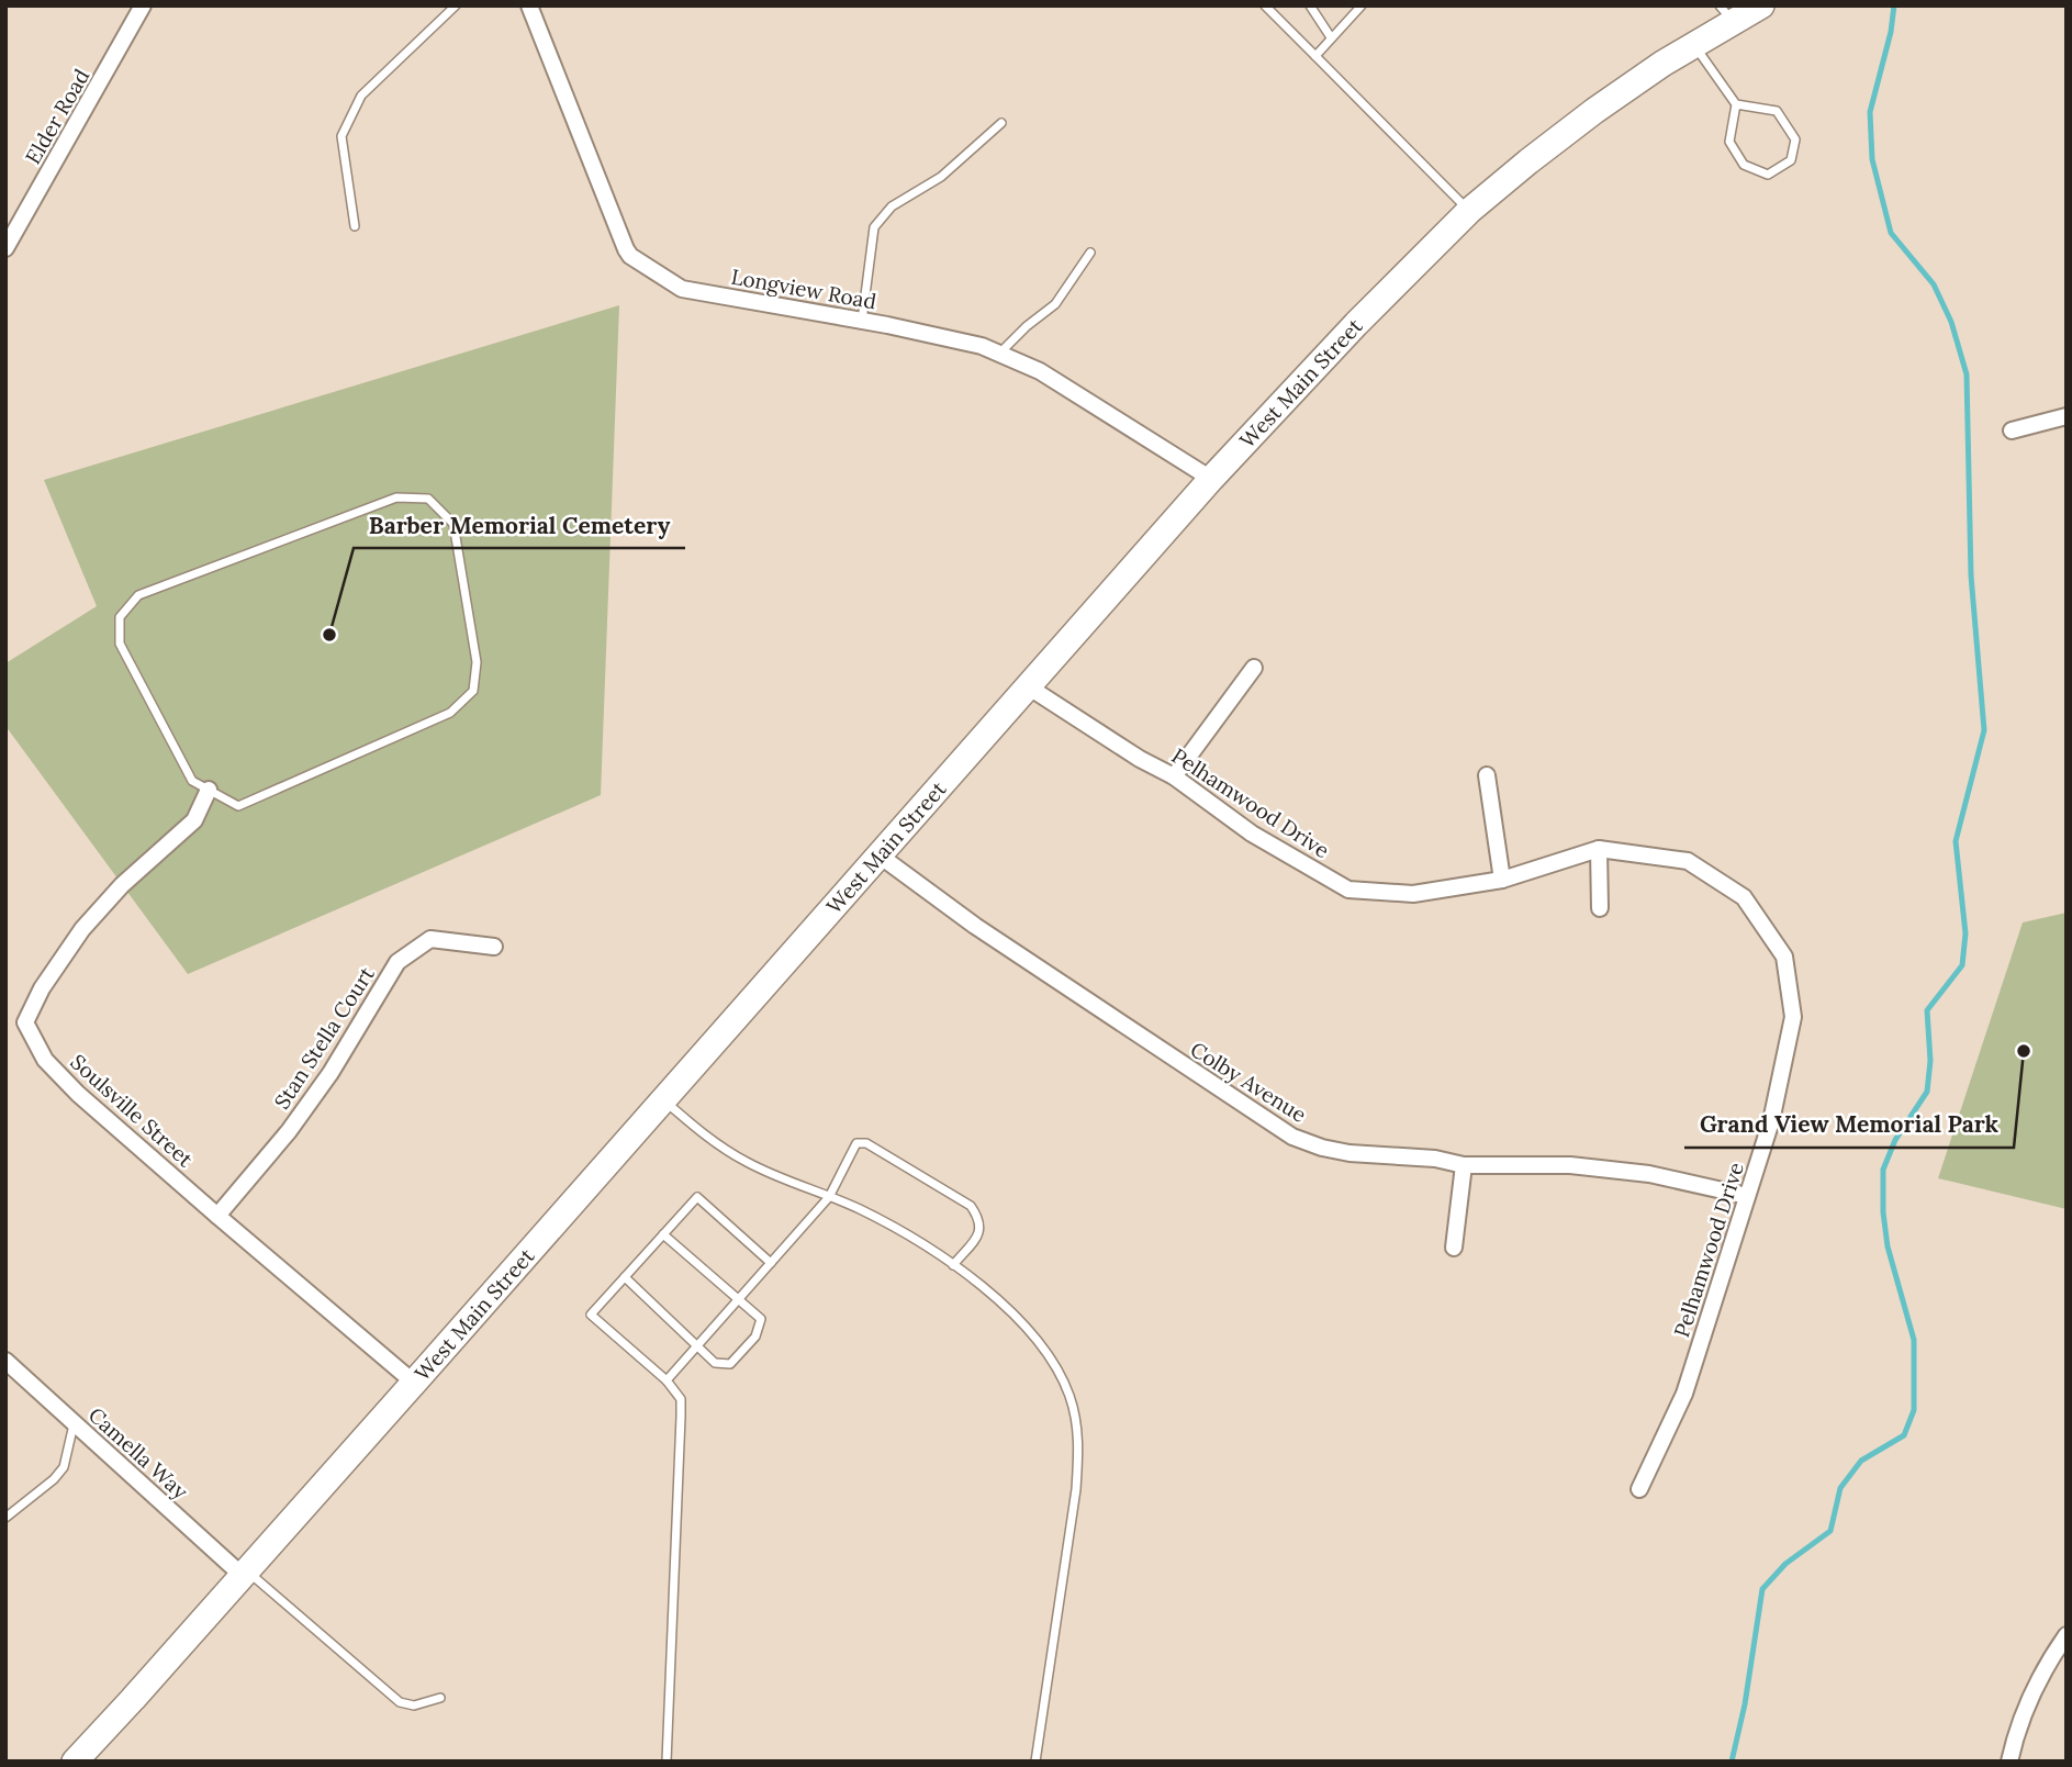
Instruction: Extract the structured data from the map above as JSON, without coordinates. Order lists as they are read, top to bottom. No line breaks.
{"streets":{"main road":["West Main Street"],"street":["Elder Road","Longview Road","Pelhamwood Drive","Stan Stella Court","Colby Avenue","Soulsville Street","Camella Way"]},"crossings":[["Longview Road","West Main Street"],["West Main Street","Pelhamwood Drive"],["West Main Street","Colby Avenue"],["West Main Street","Soulsville Street"],["West Main Street","Camella Way"],["Pelhamwood Drive","Colby Avenue"],["Stan Stella Court","Soulsville Street"]],"places":["Barber Memorial Cemetery","Grand View Memorial Park"]}
